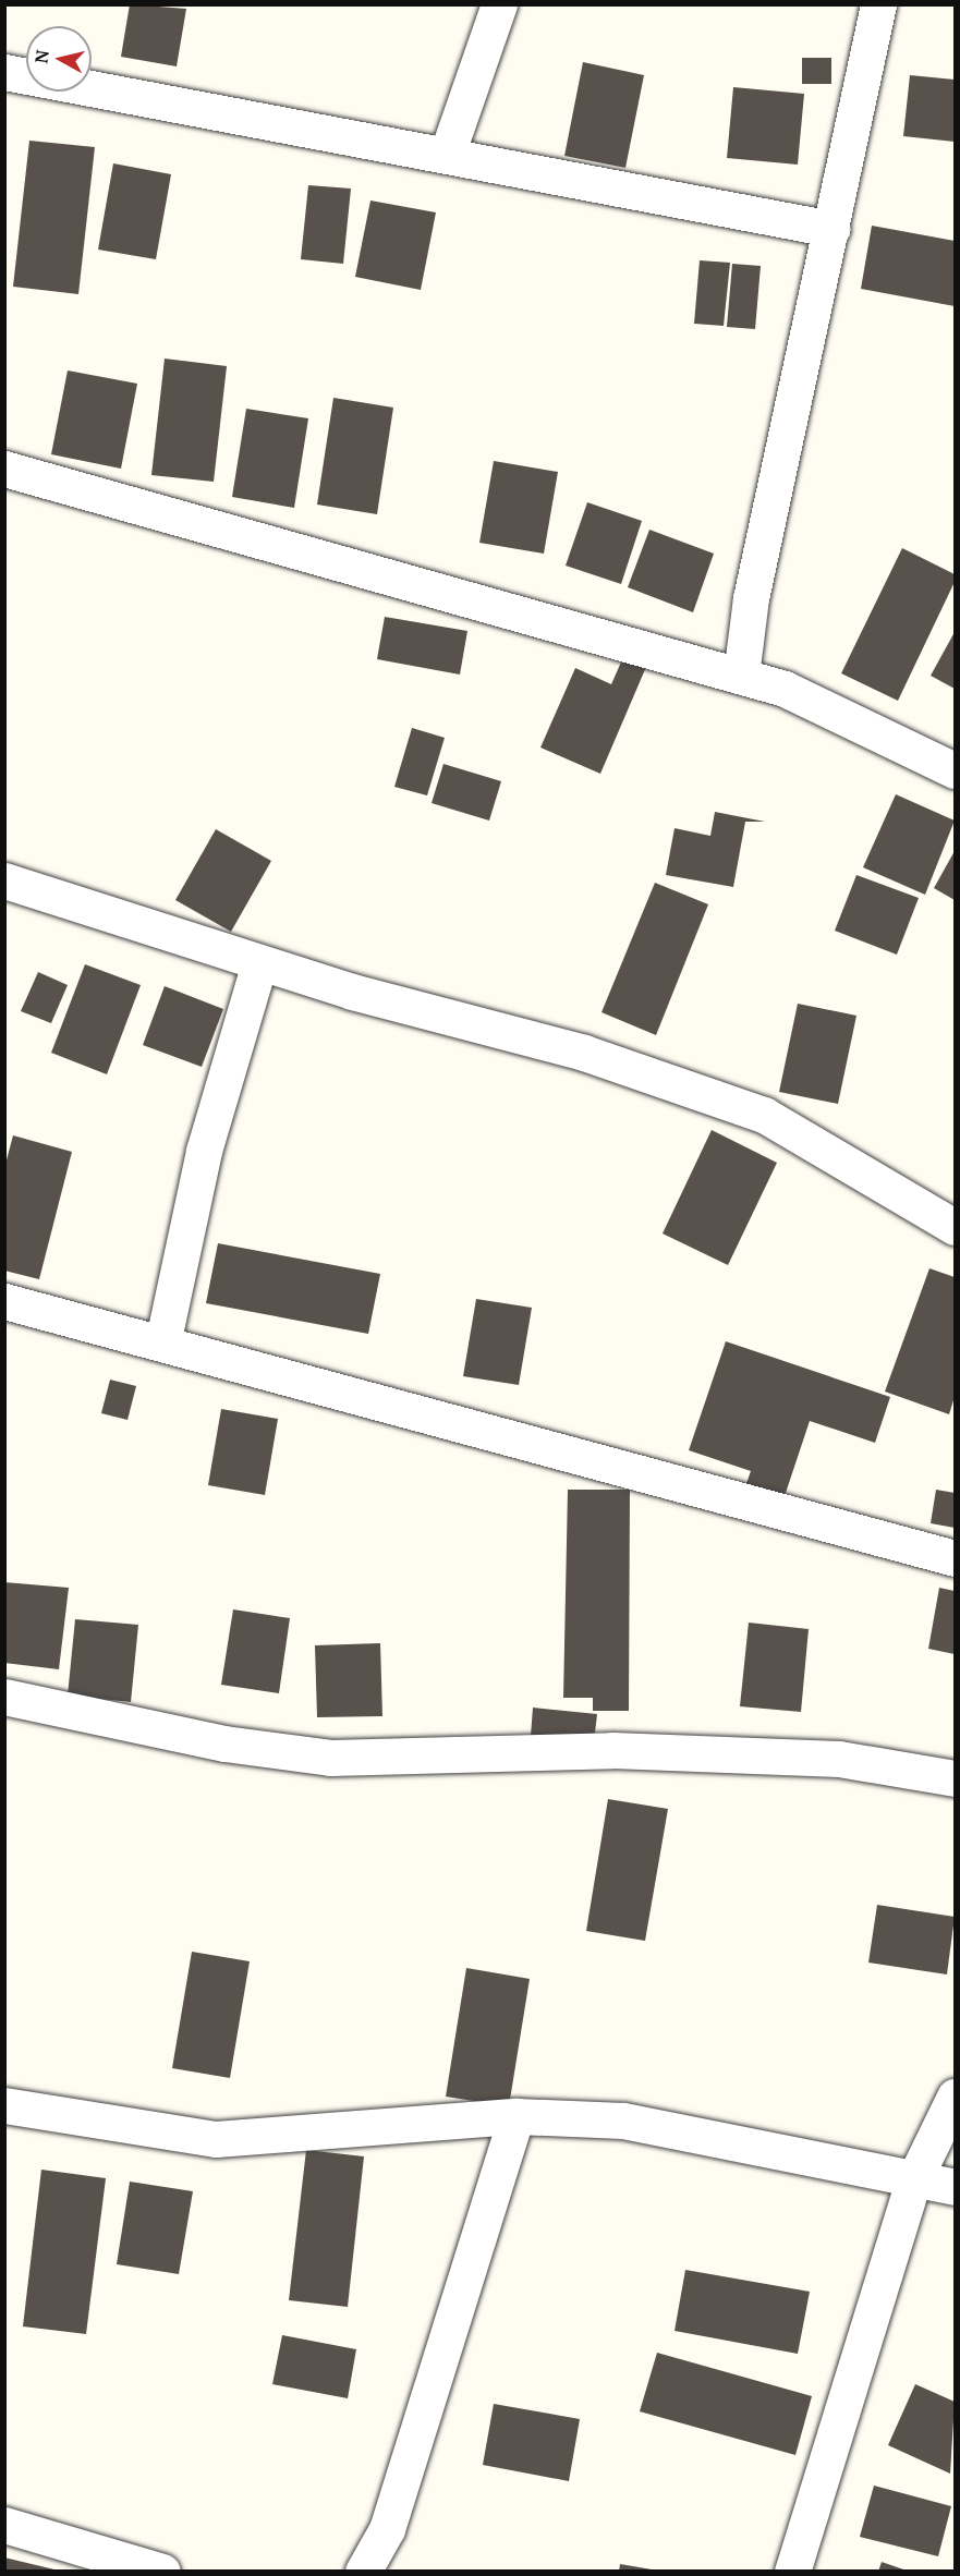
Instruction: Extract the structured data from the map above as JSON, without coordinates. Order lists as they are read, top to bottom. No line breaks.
{"north":"left"}
